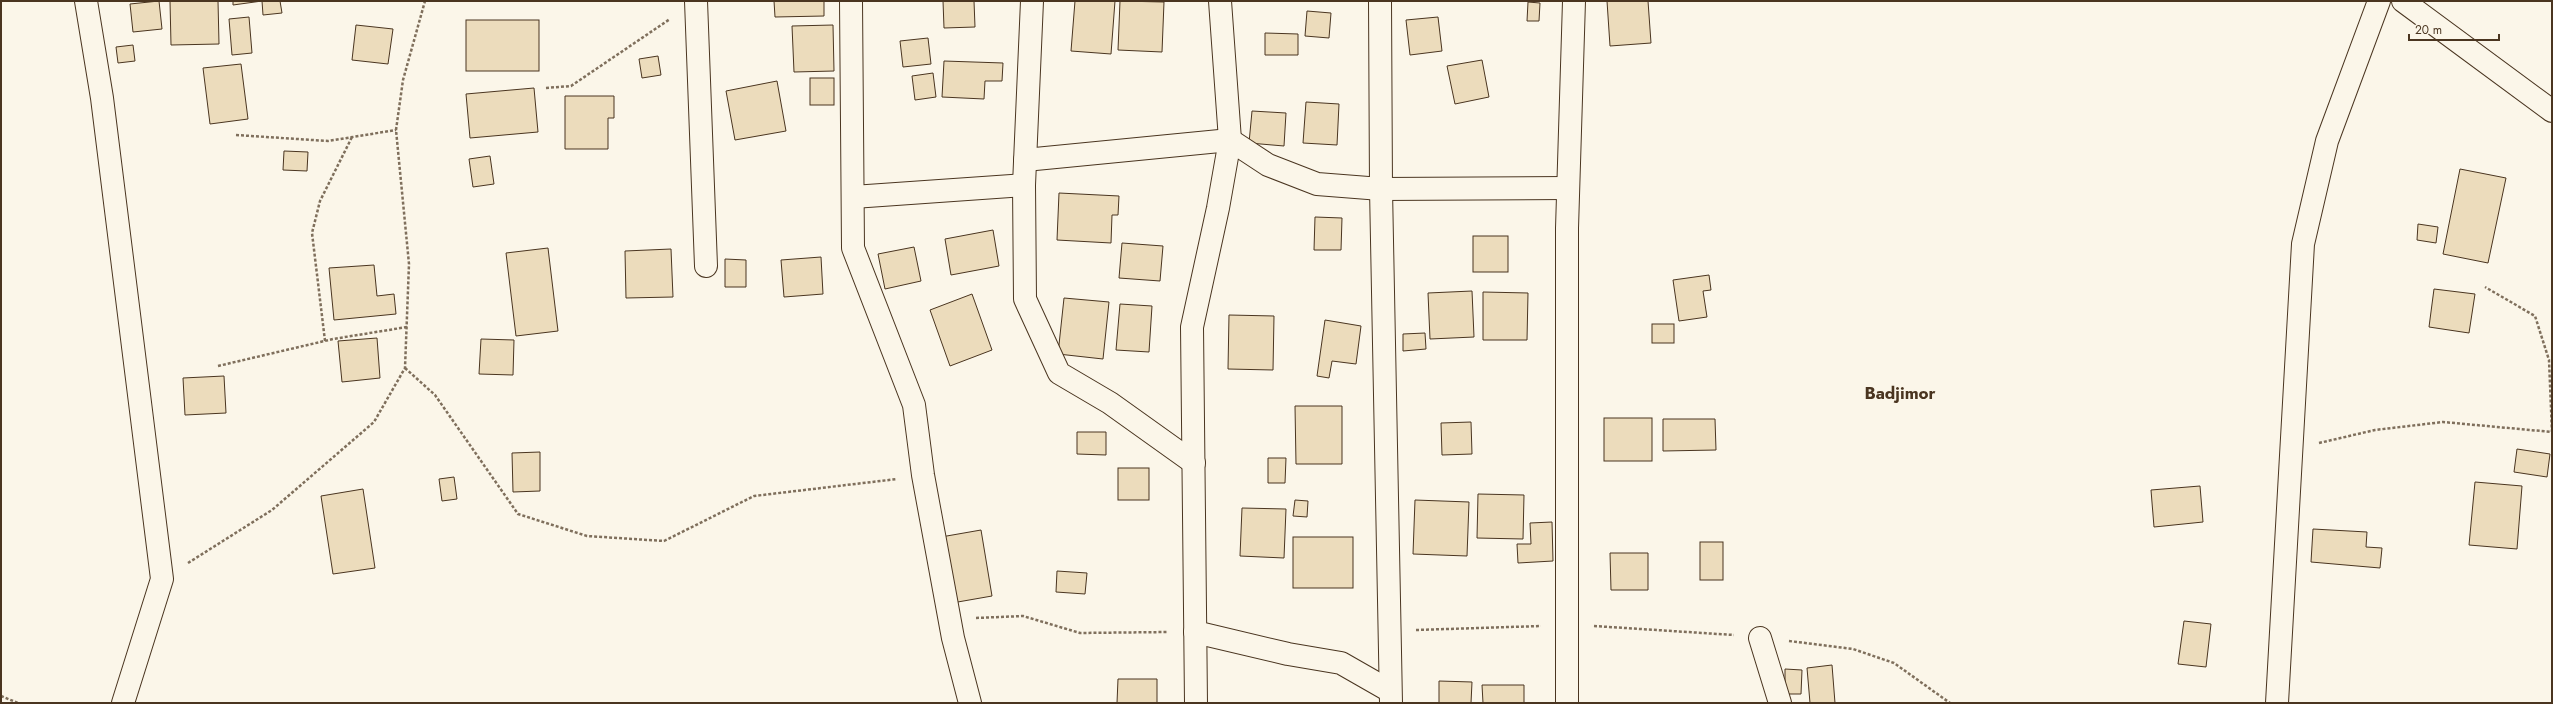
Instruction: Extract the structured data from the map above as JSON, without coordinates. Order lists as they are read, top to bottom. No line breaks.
{"districts":["Badjimor"],"scale_bar":"20 m"}
